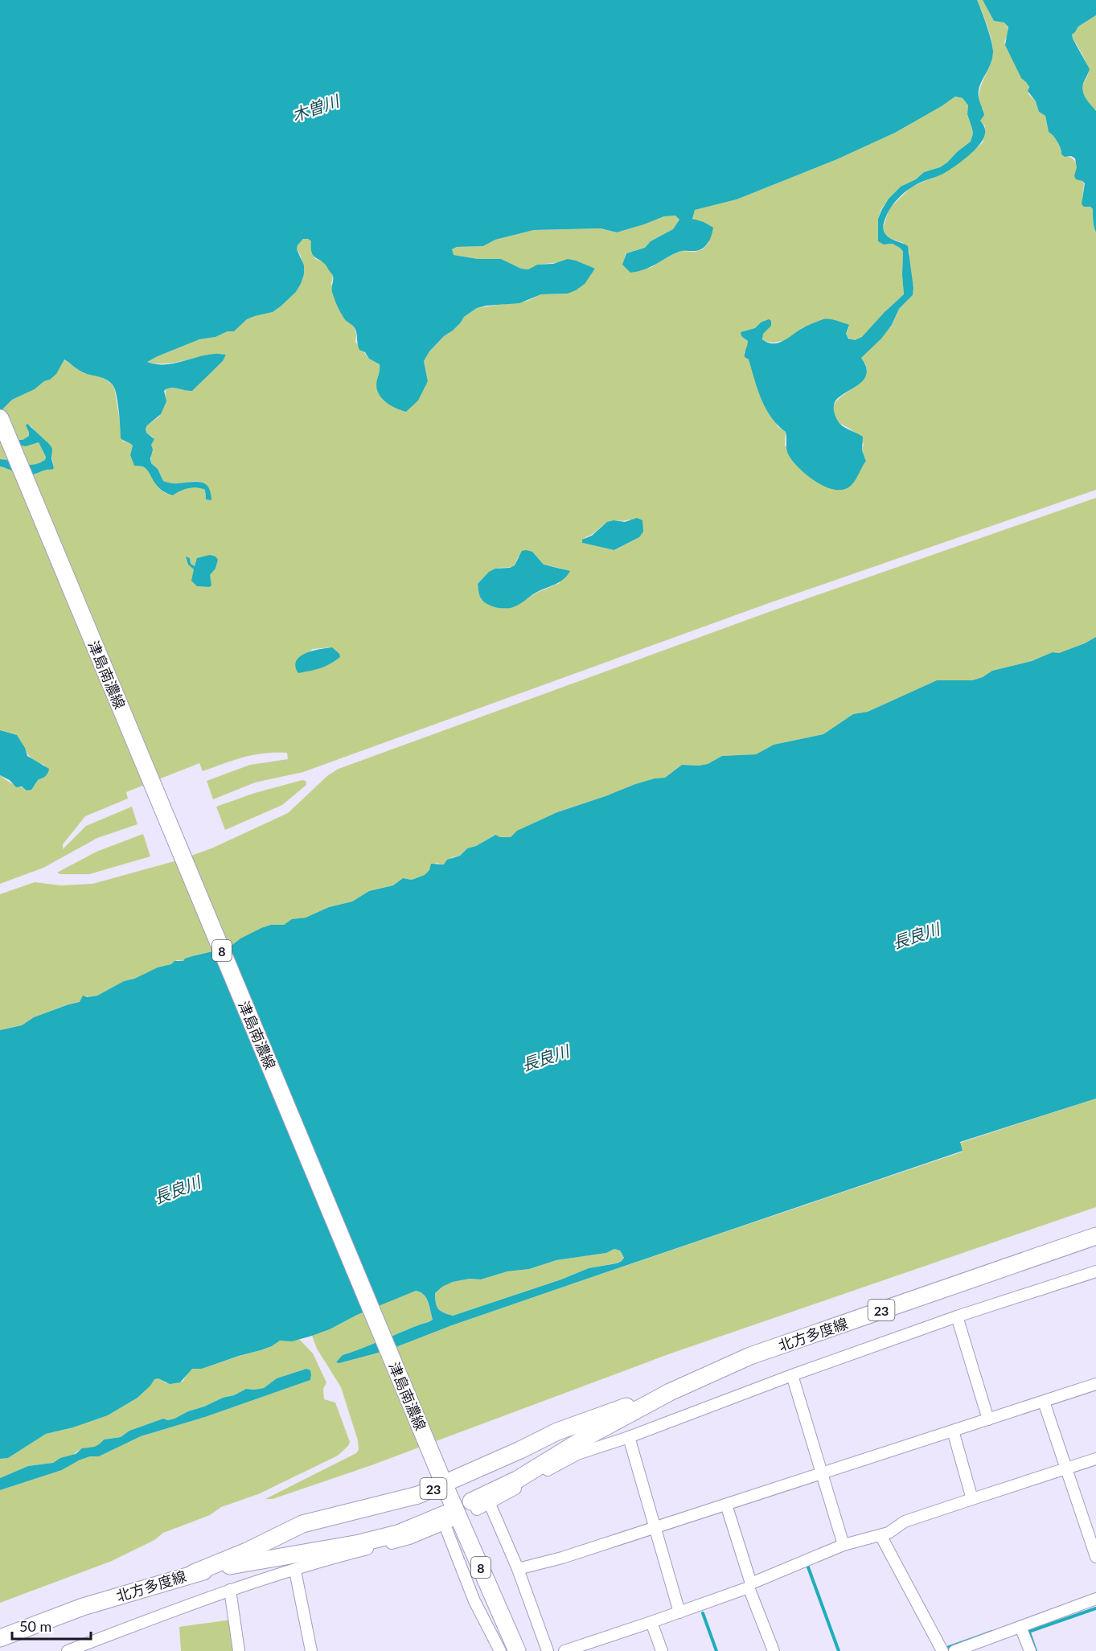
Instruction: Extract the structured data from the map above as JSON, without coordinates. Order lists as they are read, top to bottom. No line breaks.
{"streets":{"main road":["津島南濃線","8","23","北方多度線"]},"crossings":[["津島南濃線","23"],["23","北方多度線"]],"water":["木曽川","長良川"],"scale_bar":"50 m"}
